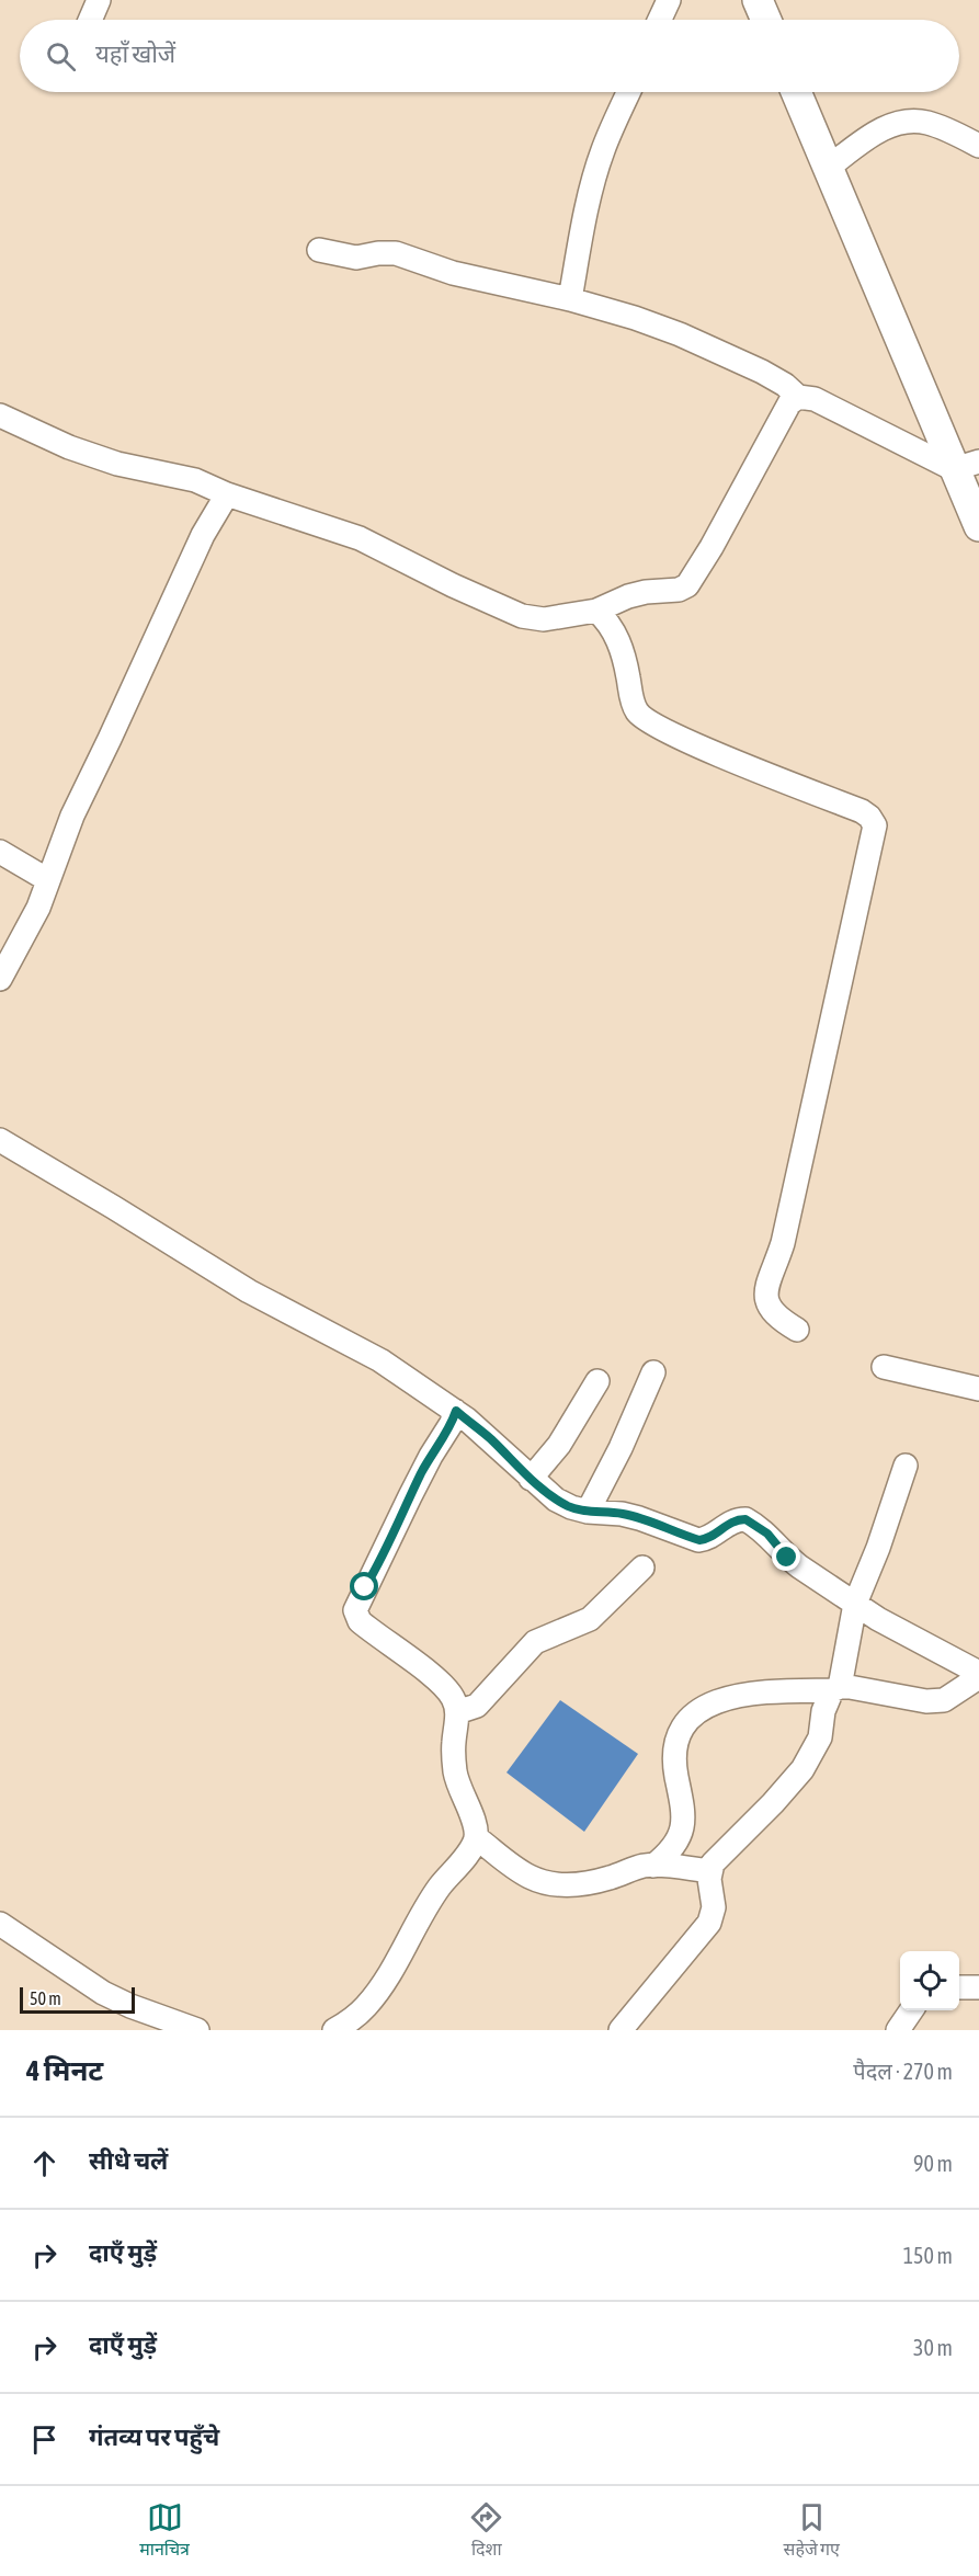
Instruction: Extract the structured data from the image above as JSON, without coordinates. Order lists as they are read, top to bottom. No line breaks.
{"scale_bar":"50 m","page":{"search":"यहाँ खोजें","scale":"50 m","heading":["4 मिनट","पैदल · 270 m"],"list":[["सीधे चलें","90 m"],["दाएँ मुड़ें","150 m"],["दाएँ मुड़ें","30 m"],"गंतव्य पर पहुँचे"],"nav":["मानचित्र","दिशा","सहेजे गए"]}}
